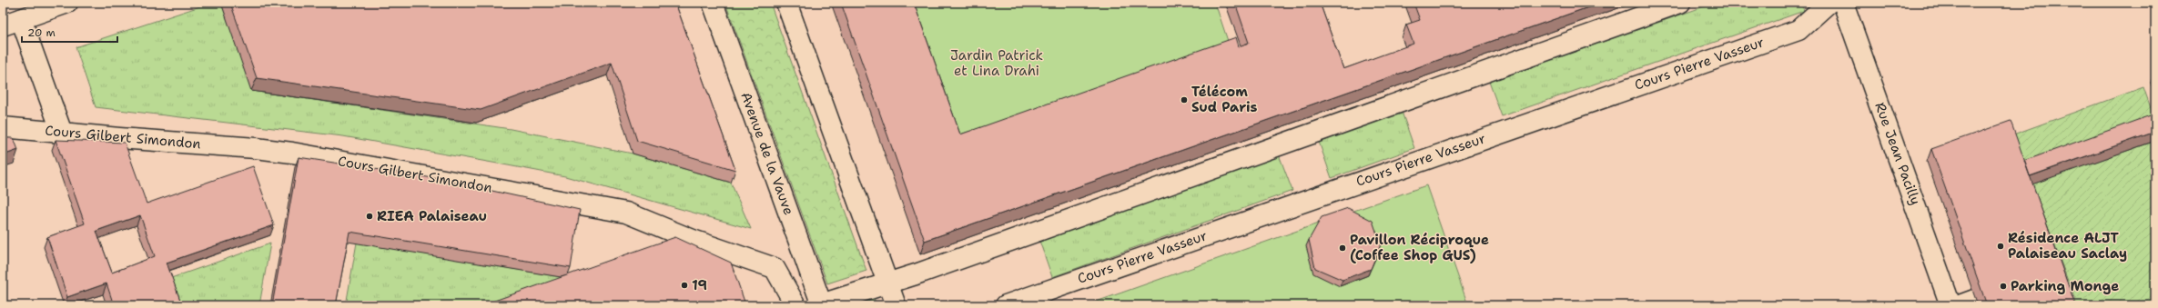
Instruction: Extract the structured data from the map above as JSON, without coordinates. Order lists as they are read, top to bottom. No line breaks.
{"streets":{"street":["Cours Pierre Vasseur","Cours Gilbert Simondon","Avenue de la Vauve","Rue Jean Pacilly"]},"parks":["Jardin Patrick et Lina Drahi"],"places":["Télécom Sud Paris","RIEA Palaiseau","Résidence ALJT Palaiseau Saclay","Pavillon Réciproque (Coffee Shop GUS)","19","Parking Monge"],"scale_bar":"20 m"}
